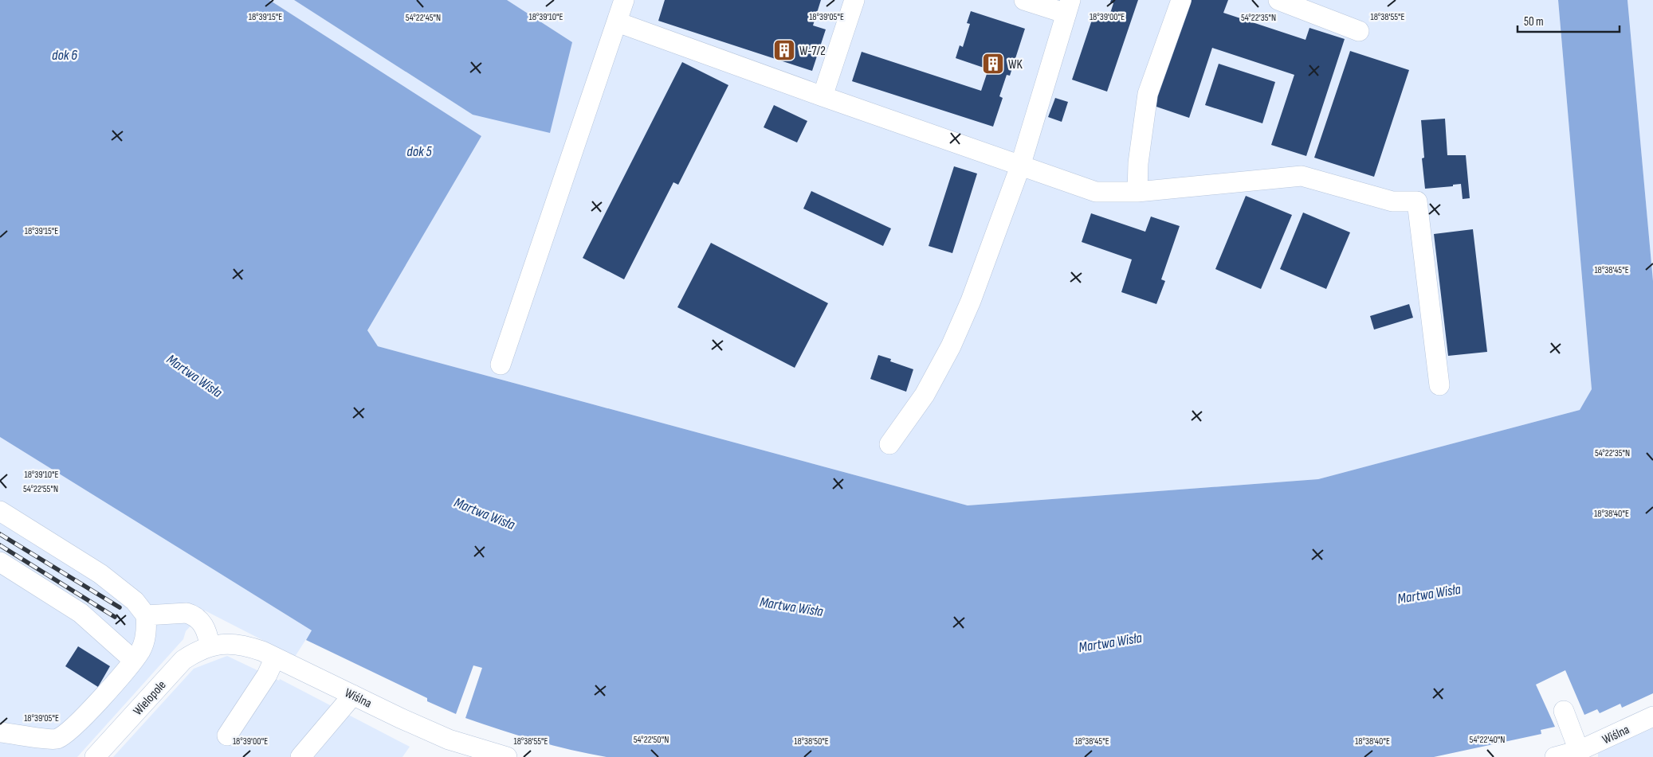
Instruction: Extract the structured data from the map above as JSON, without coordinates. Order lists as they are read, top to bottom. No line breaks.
{"streets":{"street":["Wielopole","Wiślna"]},"crossings":[["Wielopole","Wiślna"]],"water":["dok 6","dok 5","Martwa Wisła"],"places":{"building":["W-7/2","WK"]},"scale_bar":"50 m","coordinates":["18°39'15\"E","18°39'10\"E","18°39'05\"E","18°39'00\"E","18°38'55\"E","54°22'35\"N","54°22'45\"N","18°38'45\"E","54°22'55\"N","18°38'40\"E","54°22'50\"N","54°22'40\"N","18°38'50\"E"]}
